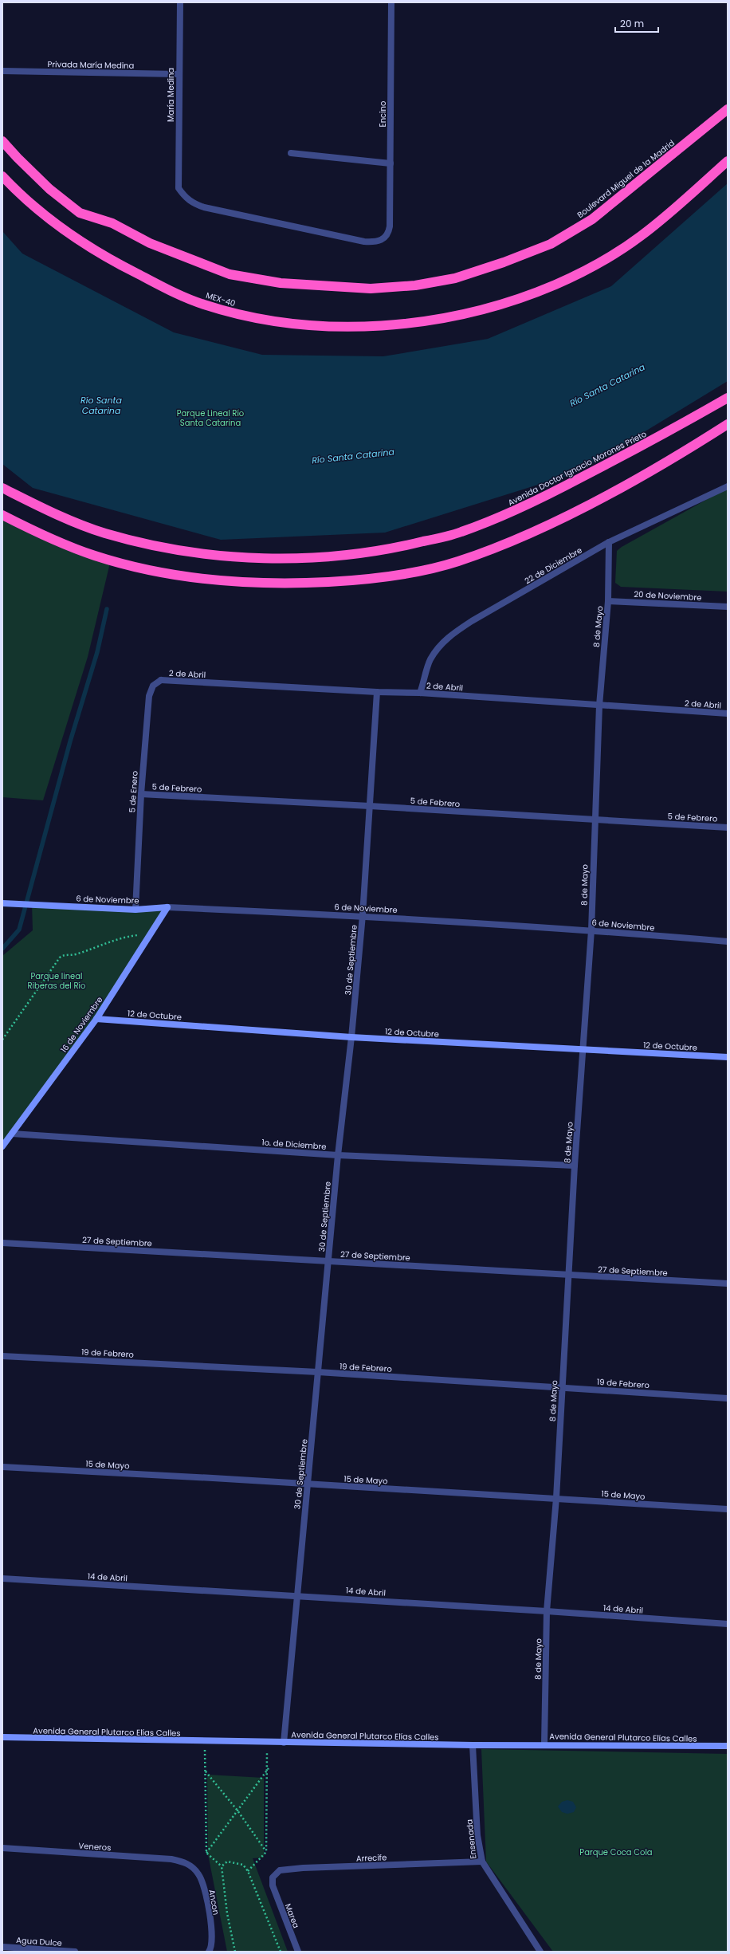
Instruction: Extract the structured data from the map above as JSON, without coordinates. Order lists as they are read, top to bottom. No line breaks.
{"streets":{"highway":["Boulevard Miguel de la Madrid","MEX-40","Avenida Doctor Ignacio Morones Prieto"],"street":["Privada María Medina","María Medina","Encino","22 de Diciembre","20 de Noviembre","8 de Mayo","2 de Abril","5 de Febrero","5 de Enero","6 de Noviembre","30 de Septiembre","12 de Octubre","16 de Noviembre","1o. de Diciembre","27 de Septiembre","19 de Febrero","15 de Mayo","14 de Abril","Avenida General Plutarco Elías Calles","Ensenada","Veneros","Arrecife","Ancon","Marea","Agua Dulce"]},"crossings":[["Privada María Medina","María Medina"],["María Medina","Encino"],["22 de Diciembre","8 de Mayo"],["22 de Diciembre","2 de Abril"],["20 de Noviembre","8 de Mayo"],["8 de Mayo","2 de Abril"],["8 de Mayo","5 de Febrero"],["8 de Mayo","6 de Noviembre"],["8 de Mayo","12 de Octubre"],["8 de Mayo","1o. de Diciembre"],["8 de Mayo","27 de Septiembre"],["8 de Mayo","19 de Febrero"],["8 de Mayo","15 de Mayo"],["8 de Mayo","14 de Abril"],["8 de Mayo","Avenida General Plutarco Elías Calles"],["2 de Abril","5 de Enero"],["2 de Abril","30 de Septiembre"],["5 de Febrero","5 de Enero"],["5 de Febrero","30 de Septiembre"],["5 de Enero","6 de Noviembre"],["6 de Noviembre","30 de Septiembre"],["6 de Noviembre","16 de Noviembre"],["30 de Septiembre","12 de Octubre"],["30 de Septiembre","1o. de Diciembre"],["30 de Septiembre","27 de Septiembre"],["30 de Septiembre","19 de Febrero"],["30 de Septiembre","15 de Mayo"],["30 de Septiembre","14 de Abril"],["30 de Septiembre","Avenida General Plutarco Elías Calles"],["12 de Octubre","16 de Noviembre"],["16 de Noviembre","1o. de Diciembre"],["Avenida General Plutarco Elías Calles","Ensenada"],["Ensenada","Arrecife"],["Veneros","Ancon"],["Arrecife","Marea"]],"water":["Río Santa Catarina"],"parks":["Parque Lineal Río Santa Catarina","Parque lineal Riberas del Río","Parque Coca Cola"],"scale_bar":"20 m"}
